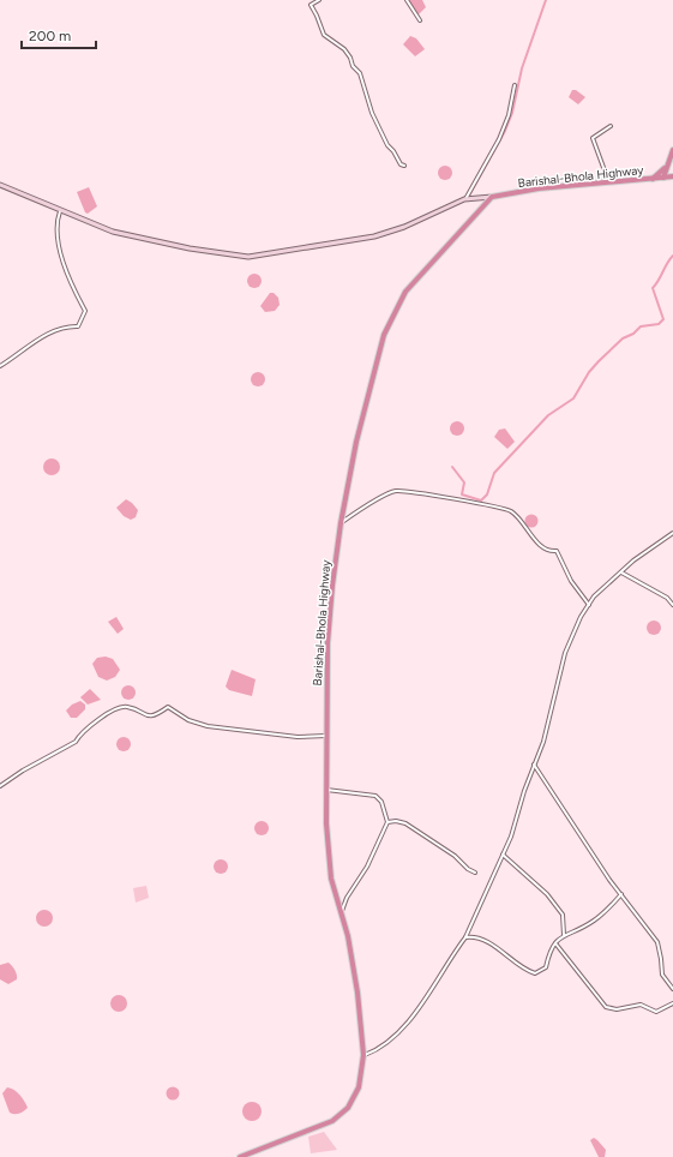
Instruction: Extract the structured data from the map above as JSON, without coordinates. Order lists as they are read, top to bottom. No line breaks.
{"streets":{"highway":["Barishal-Bhola Highway"]},"scale_bar":"200 m"}
